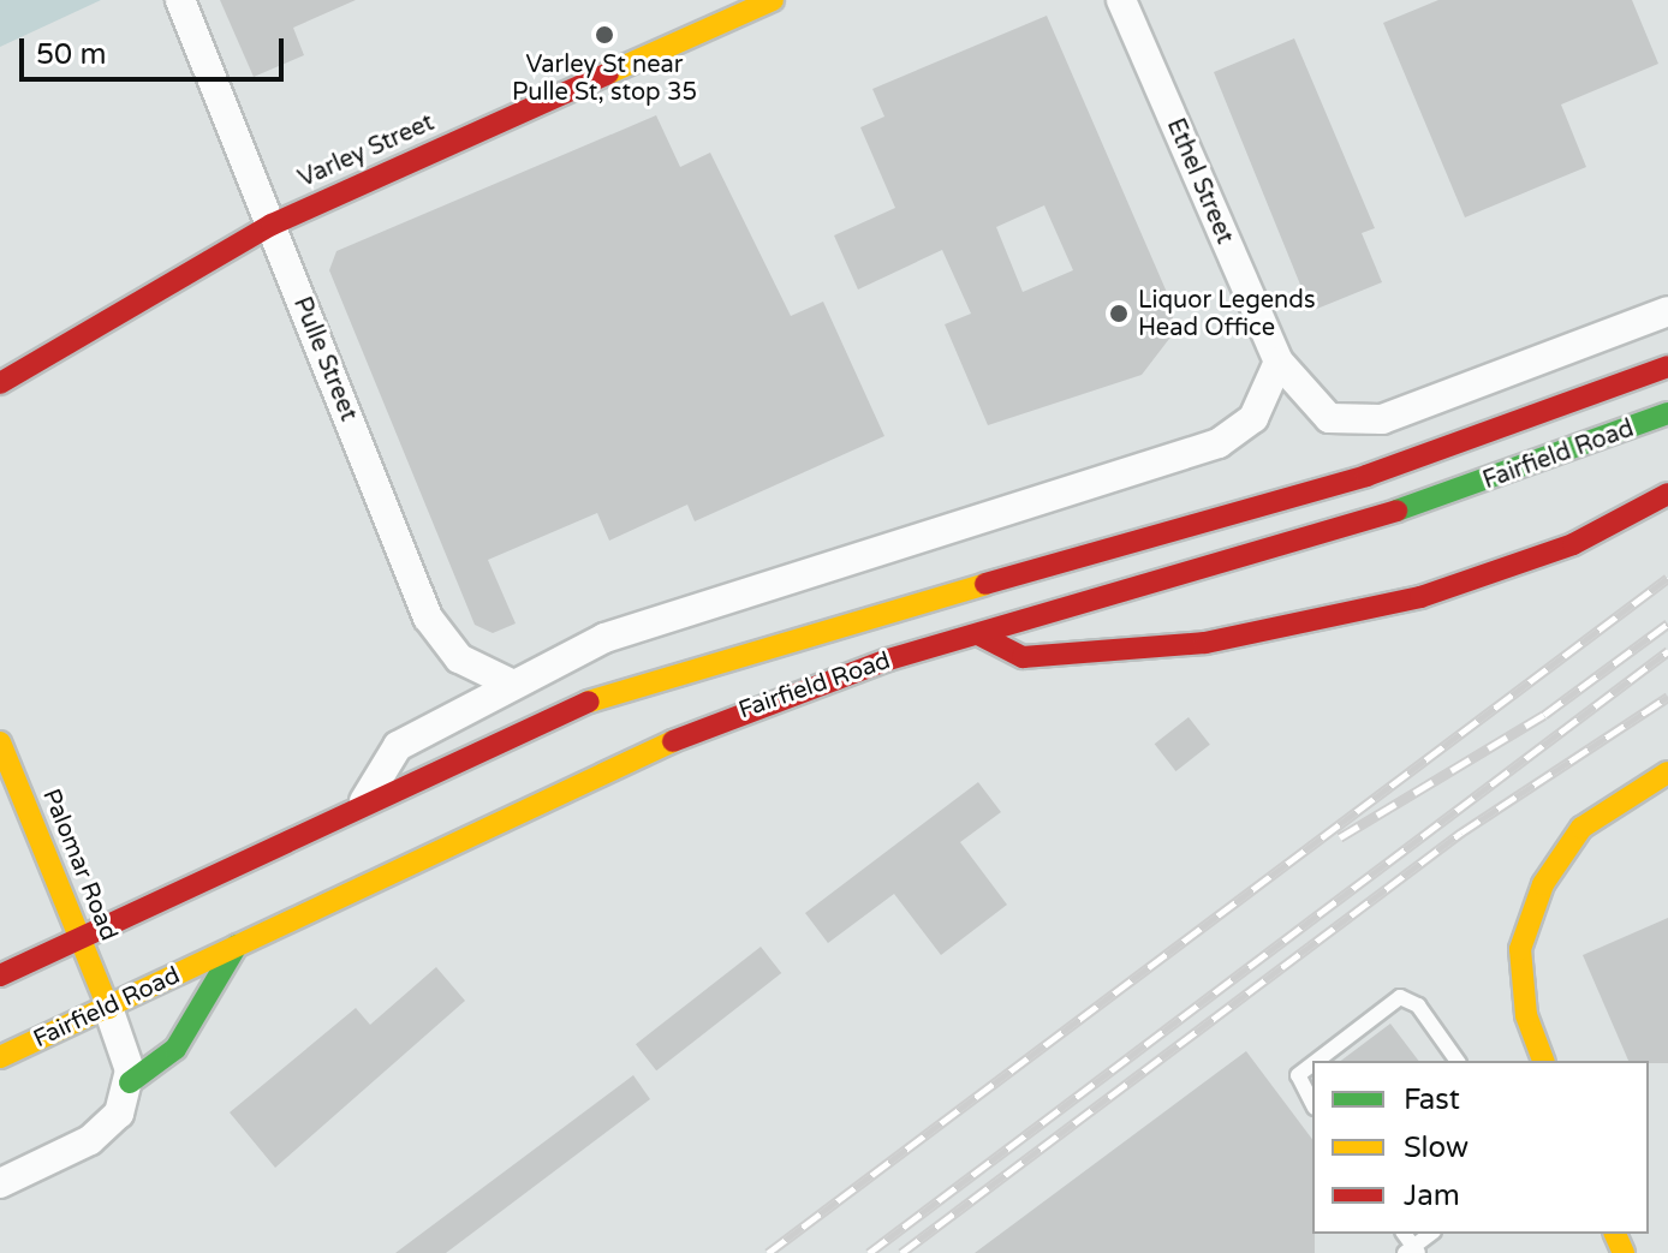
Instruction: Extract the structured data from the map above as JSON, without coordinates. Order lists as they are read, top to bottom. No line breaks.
{"streets":{"main road":["Varley Street","Fairfield Road","Palomar Road"],"street":["Ethel Street","Pulle Street"]},"crossings":[["Varley Street","Pulle Street"],["Fairfield Road","Palomar Road"]],"places":["Varley St near Pulle St, stop 35","Liquor Legends Head Office"],"legend":["Fast","Slow","Jam"],"scale_bar":"50 m"}
